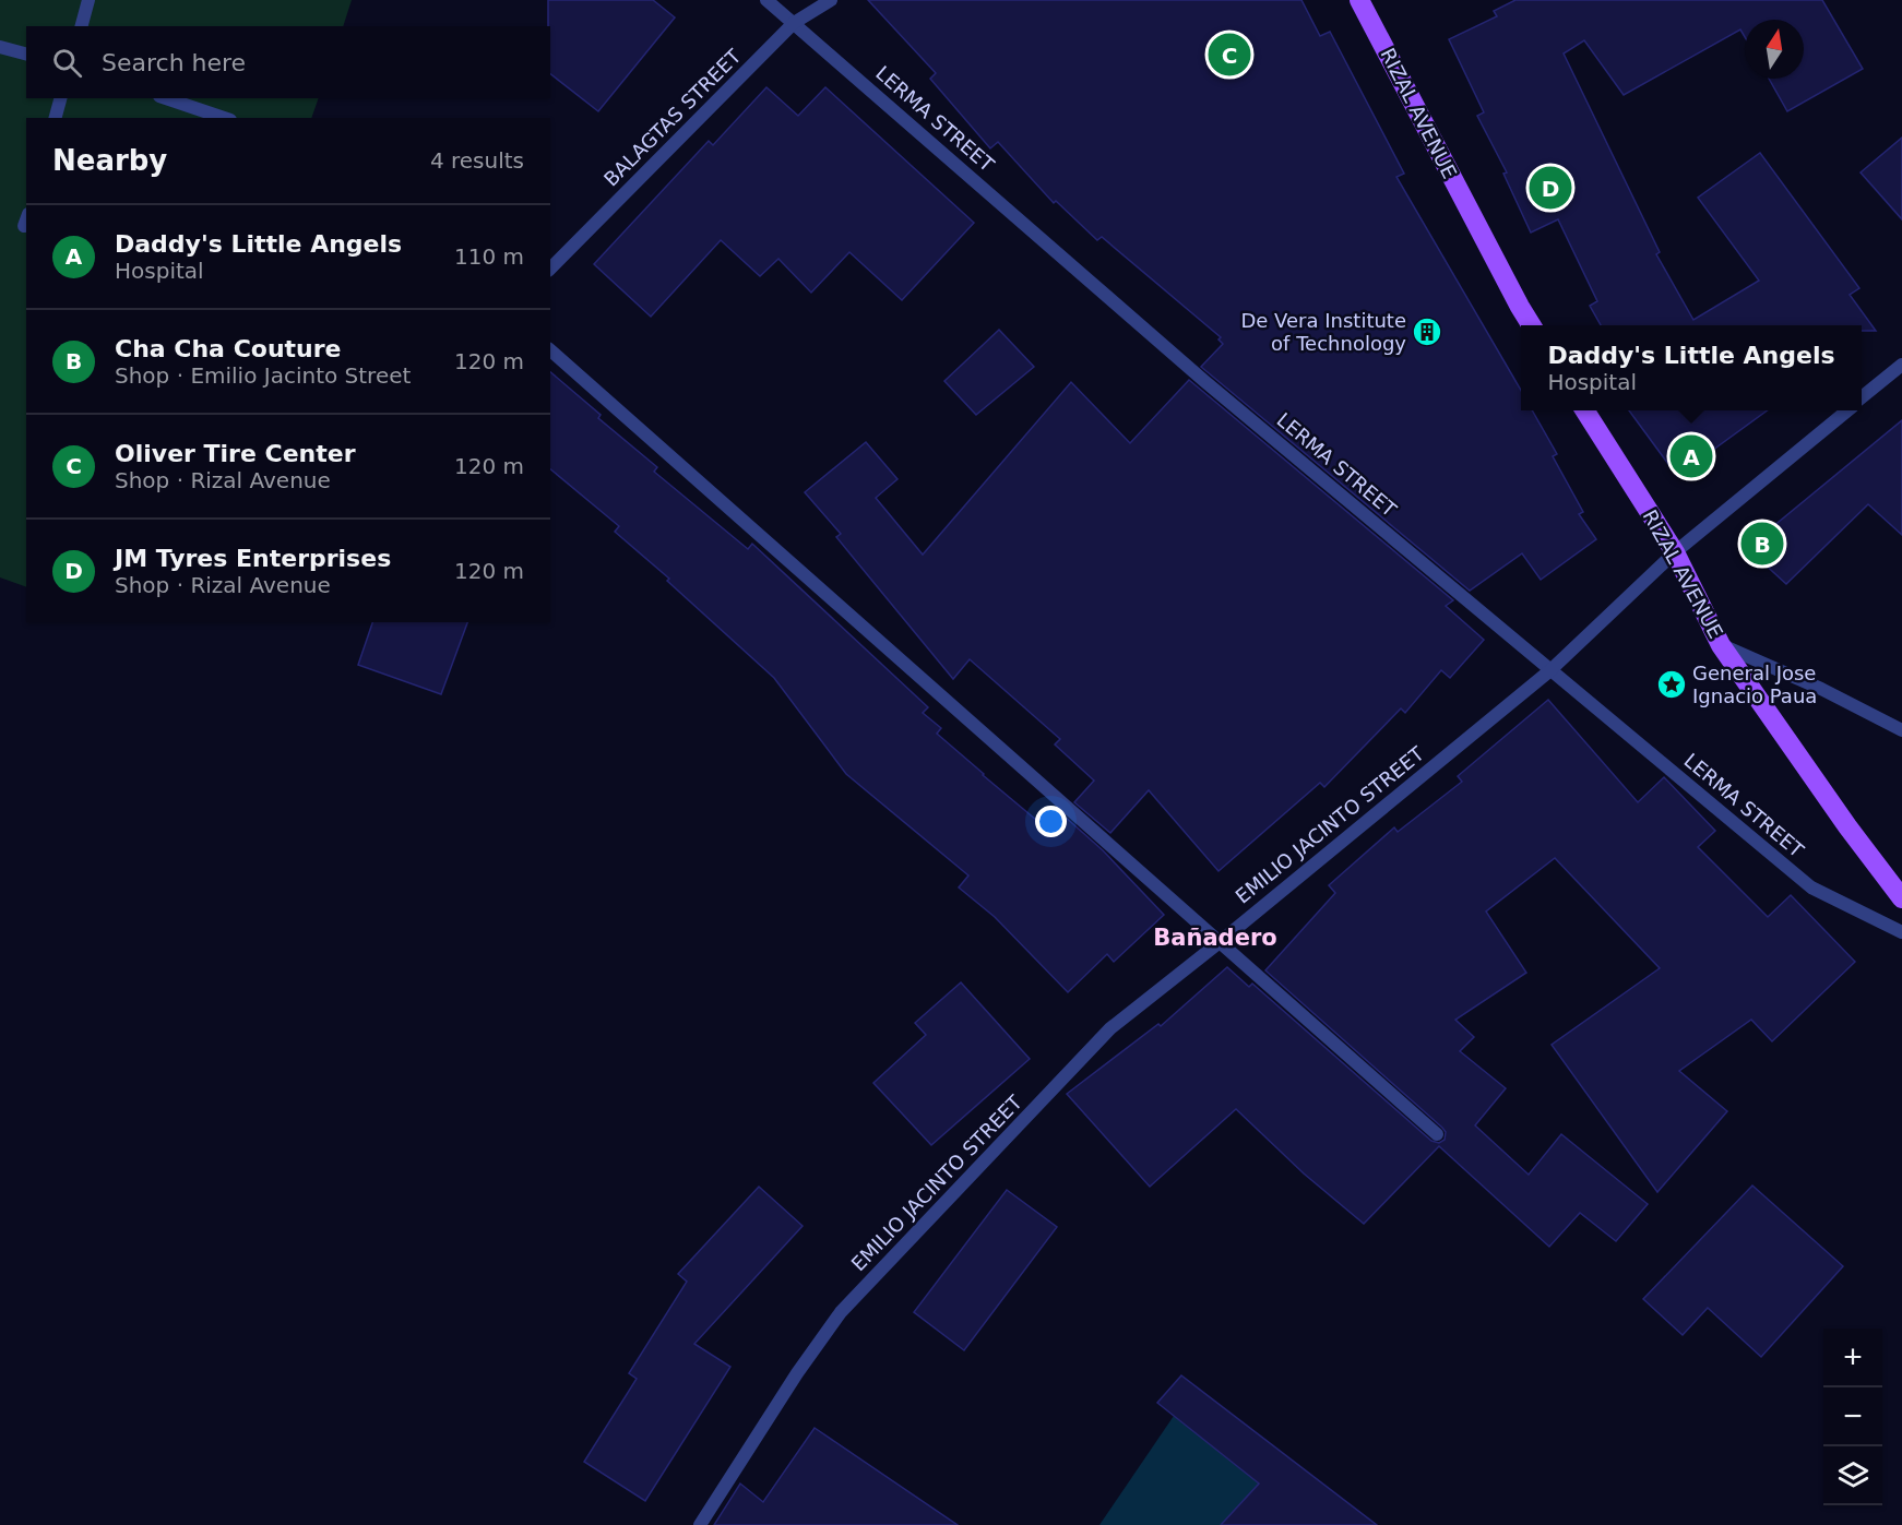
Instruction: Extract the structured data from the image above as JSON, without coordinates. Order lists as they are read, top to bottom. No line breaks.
{"streets":{"main road":["RIZAL AVENUE"],"street":["BALAGTAS STREET","LERMA STREET","EMILIO JACINTO STREET"]},"crossings":[["RIZAL AVENUE","EMILIO JACINTO STREET"],["BALAGTAS STREET","LERMA STREET"],["LERMA STREET","EMILIO JACINTO STREET"]],"districts":["Bañadero"],"places":{"building":["De Vera Institute of Technology"],"place":["General Jose Ignacio Paua"]},"north":"top","page":{"search":"Search here","pins":["C","D","A","B"],"heading":["Nearby","4 results"],"list":[{"mark":"A","name":"Daddy's Little Angels","note":"Hospital","value":"110 m"},{"mark":"B","name":"Cha Cha Couture","note":"Shop · Emilio Jacinto Street","value":"120 m"},{"mark":"C","name":"Oliver Tire Center","note":"Shop · Rizal Avenue","value":"120 m"},{"mark":"D","name":"JM Tyres Enterprises","note":"Shop · Rizal Avenue","value":"120 m"}],"popup":["Daddy's Little Angels","Hospital"],"map_buttons":["+","−"]}}
